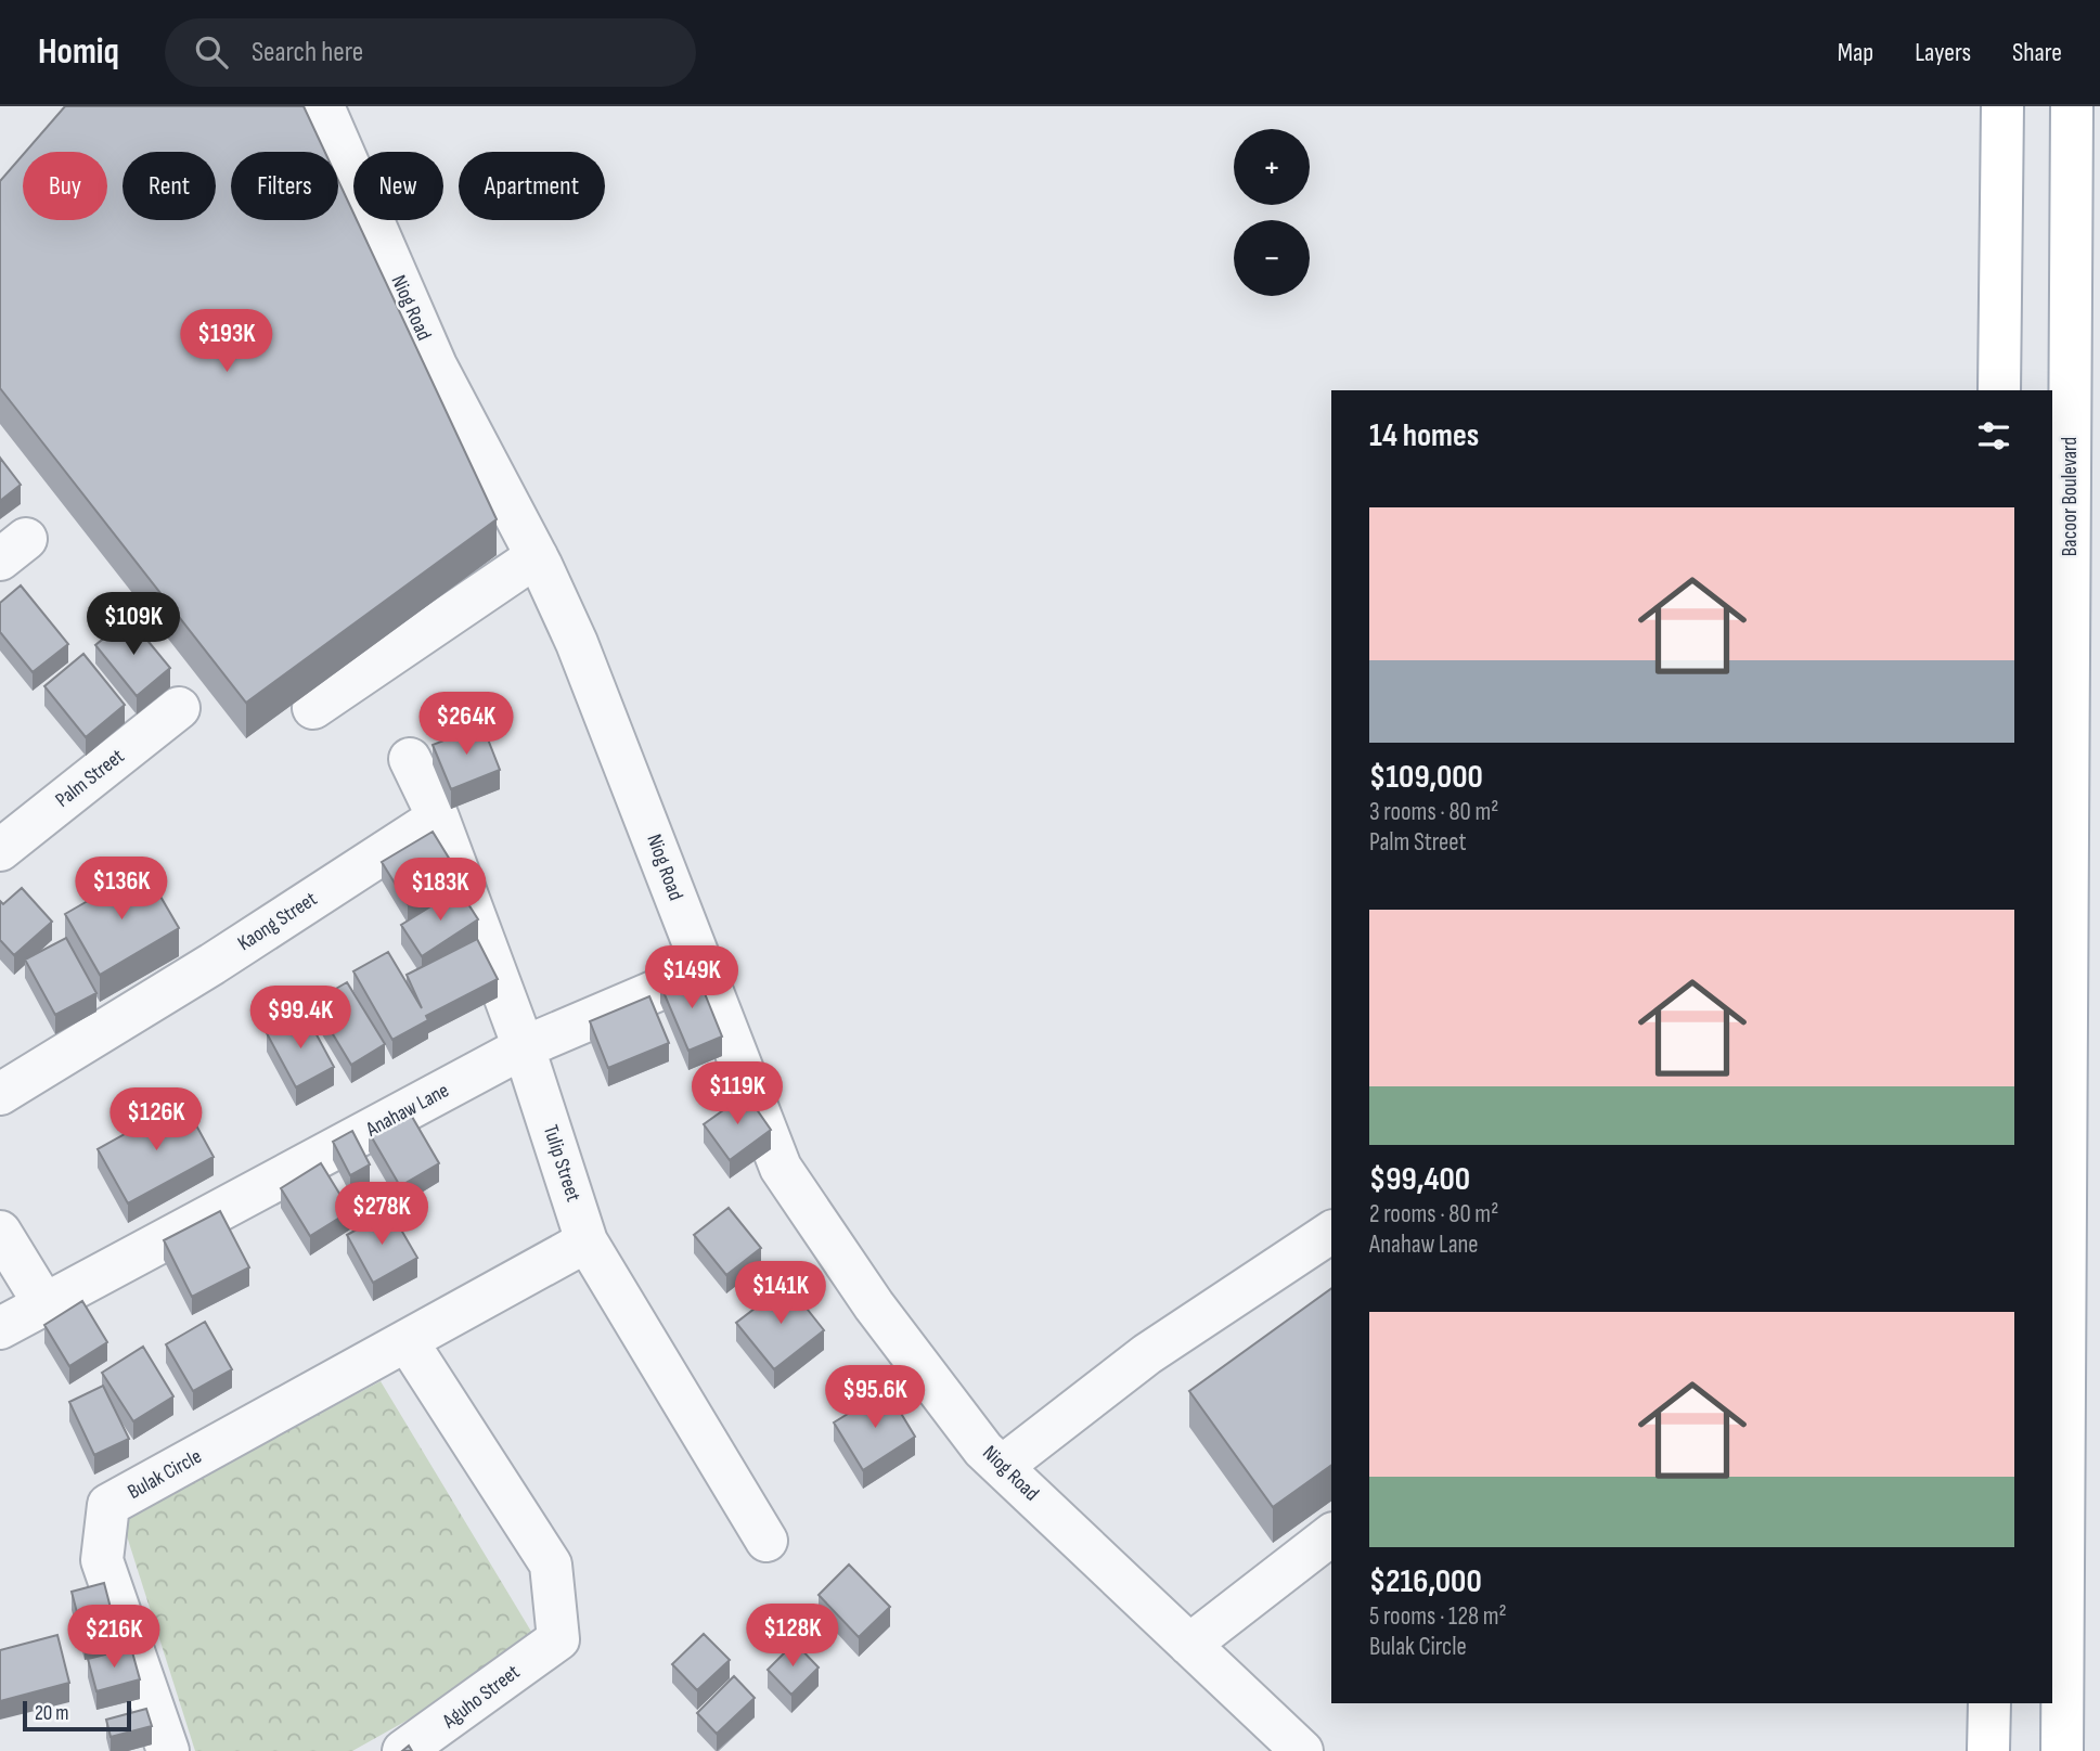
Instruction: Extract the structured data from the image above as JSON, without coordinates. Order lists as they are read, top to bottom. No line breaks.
{"streets":{"main road":["Bacoor Boulevard"],"street":["Niog Road","Palm Street","Kaong Street","Anahaw Lane","Tulip Street","Bulak Circle","Aguho Street"]},"crossings":[["Niog Road","Anahaw Lane"],["Kaong Street","Tulip Street"],["Anahaw Lane","Tulip Street"],["Tulip Street","Bulak Circle"],["Bulak Circle","Aguho Street"]],"scale_bar":"20 m","page":{"header":"Homiq","search":"Search here","nav":["Map","Layers","Share"],"map_buttons":["+","−"],"chip":["Buy","Rent","Filters","New","Apartment"],"price":["$193K","$109K","$264K","$136K","$183K","$149K","$99.4K","$119K","$126K","$278K","$141K","$95.6K","$128K","$216K"],"heading":"14 homes","list":[{"name":"$109,000","note":"3 rooms · 80 m² · Palm Street"},{"name":"$99,400","note":"2 rooms · 80 m² · Anahaw Lane"},{"name":"$216,000","note":"5 rooms · 128 m² · Bulak Circle"}],"scale":"20 m"}}
